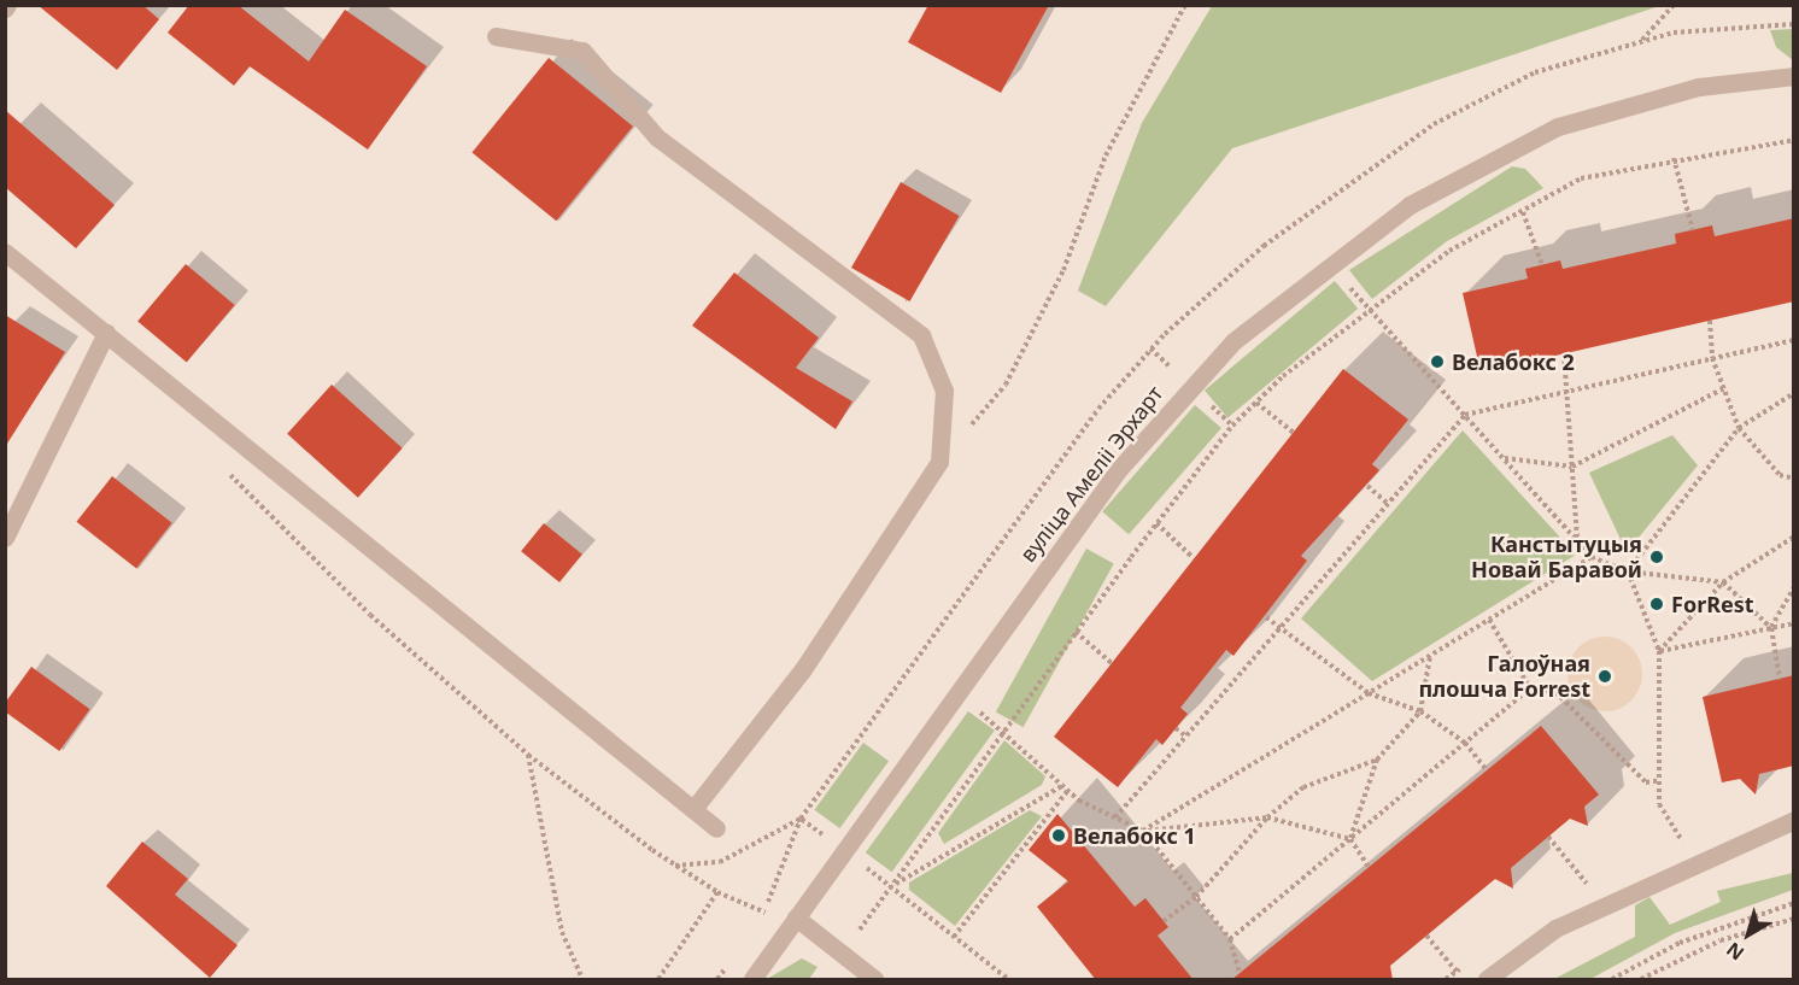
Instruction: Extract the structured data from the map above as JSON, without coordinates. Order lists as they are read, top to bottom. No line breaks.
{"streets":{"street":["вуліца Амеліі Эрхарт"]},"places":["Велабокс 2","Канстытуцыя Новай Баравой","ForRest","Галоўная плошча Forrest","Велабокс 1"],"north":"bottom left"}
